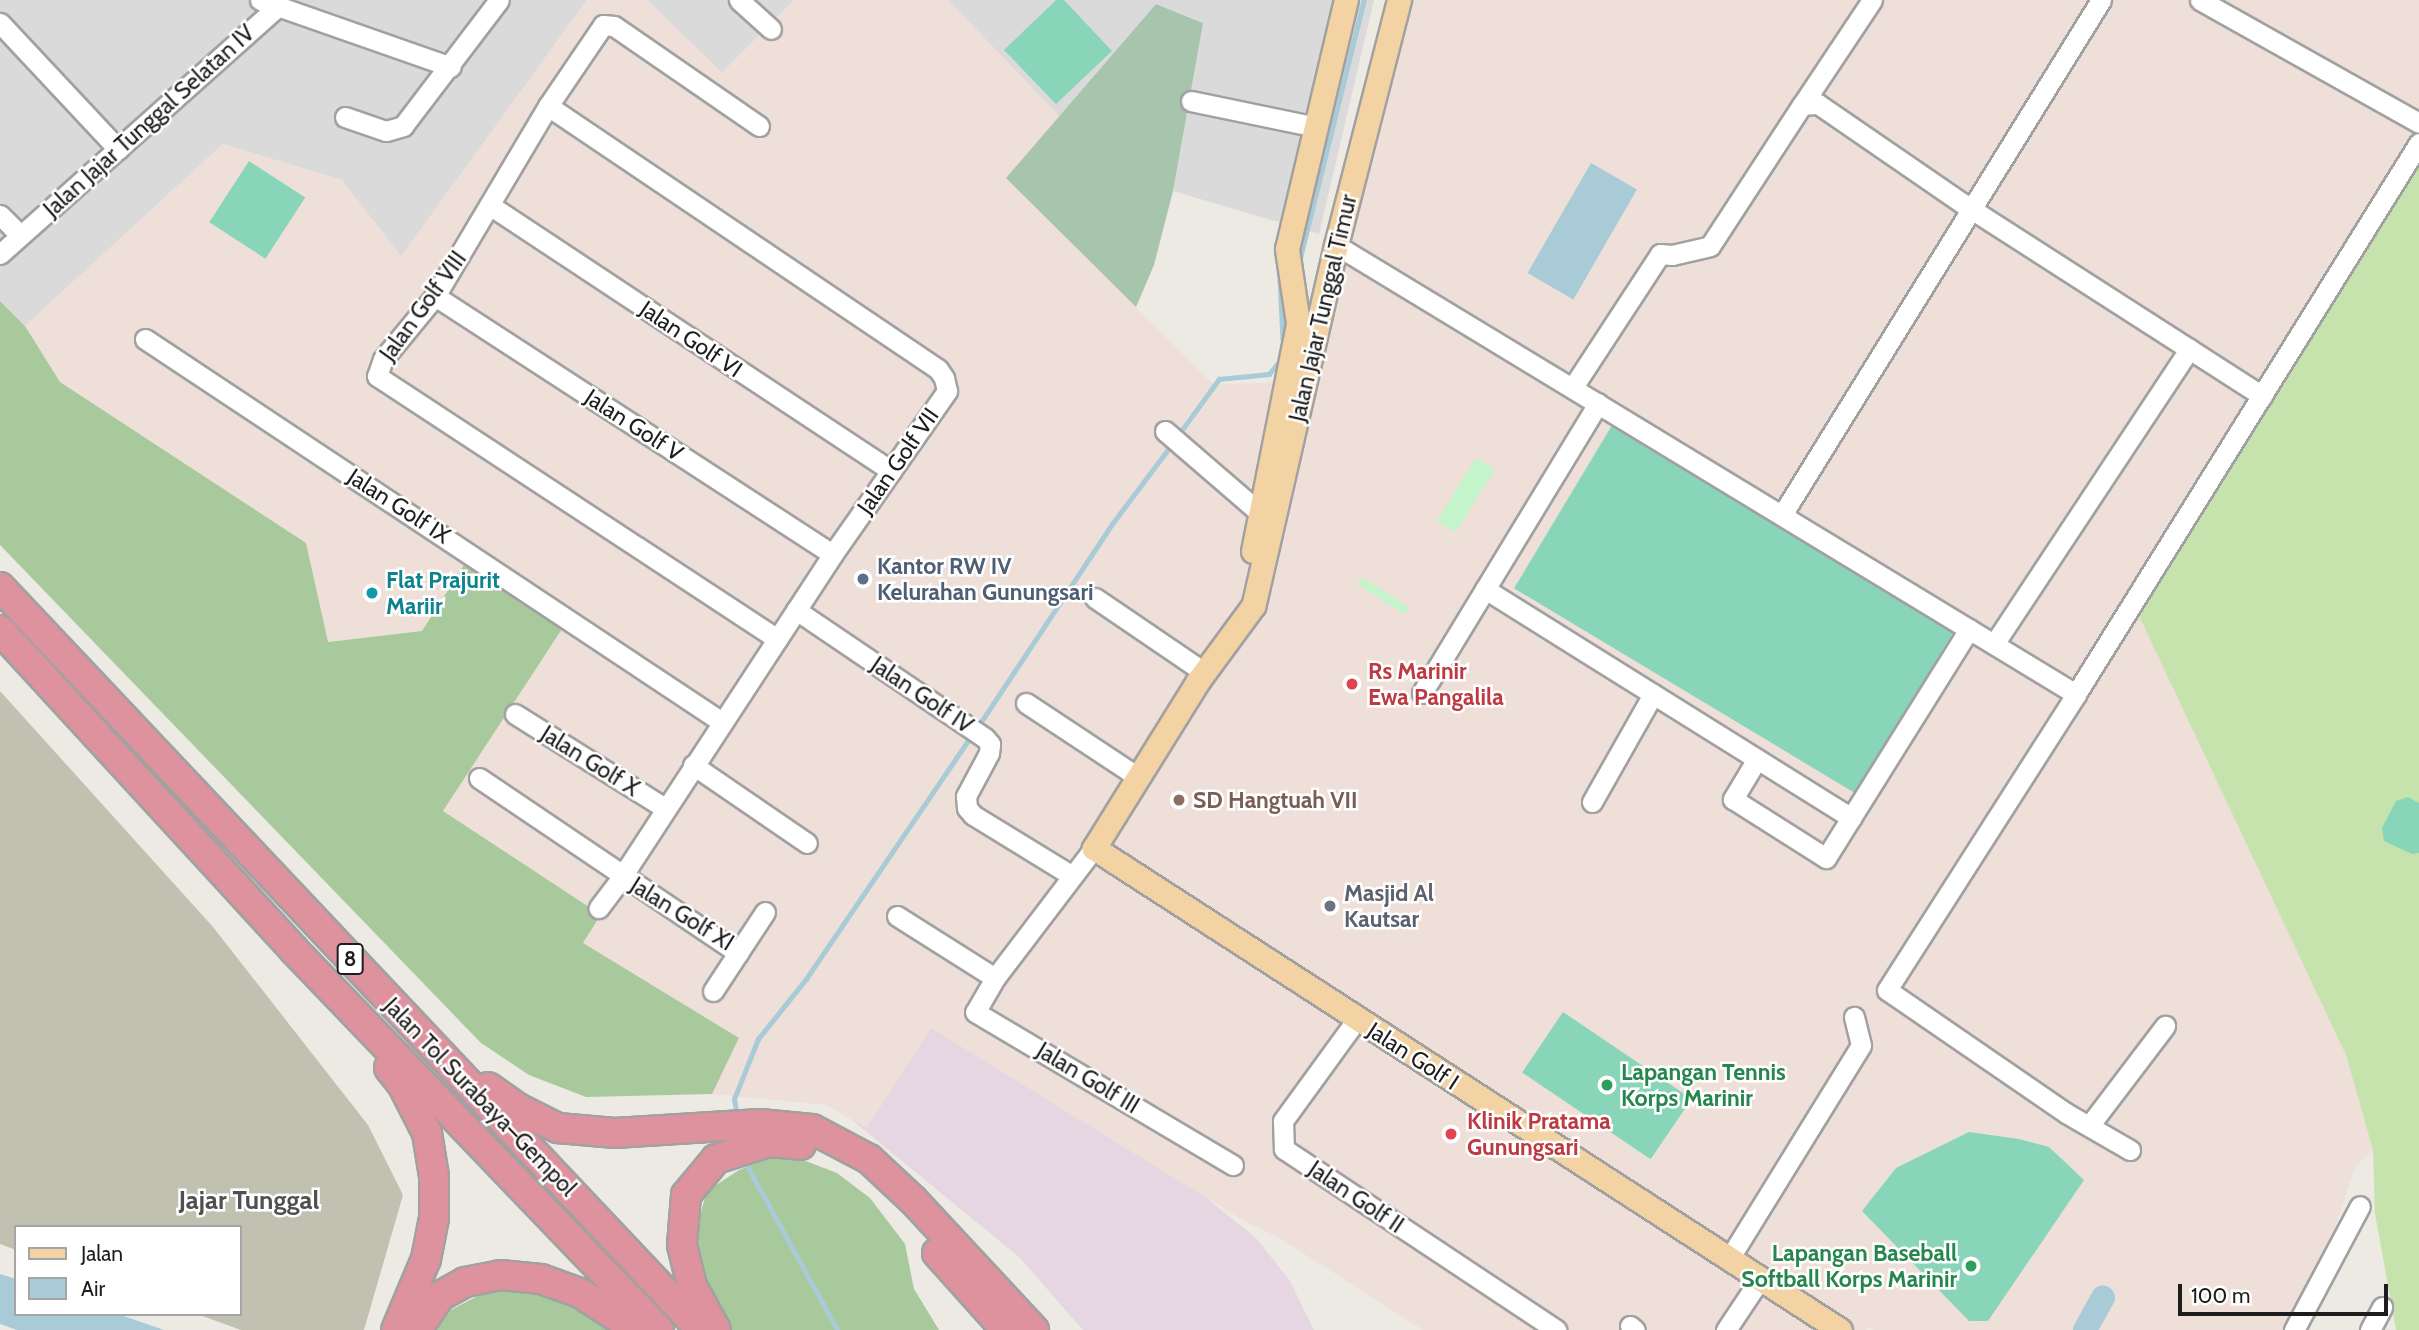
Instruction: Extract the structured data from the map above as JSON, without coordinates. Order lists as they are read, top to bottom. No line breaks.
{"streets":{"highway":["8","Jalan Tol Surabaya–Gempol"],"main road":["Jalan Jajar Tunggal Timur","Jalan Golf I"],"street":["Jalan Jajar Tunggal Selatan IV","Jalan Golf VIII","Jalan Golf VI","Jalan Golf V","Jalan Golf VII","Jalan Golf IX","Jalan Golf IV","Jalan Golf X","Jalan Golf XI","Jalan Golf III","Jalan Golf II"]},"crossings":[["Jalan Golf VIII","Jalan Golf VI"],["Jalan Golf VIII","Jalan Golf V"],["Jalan Golf VIII","Jalan Golf VII"],["Jalan Jajar Tunggal Timur","Jalan Golf I"],["Jalan Jajar Tunggal Timur","Jalan Golf III"],["Jalan Golf VI","Jalan Golf VII"],["Jalan Golf V","Jalan Golf VII"],["Jalan Golf VII","Jalan Golf IX"],["Jalan Golf VII","Jalan Golf IV"],["Jalan Golf VII","Jalan Golf X"],["Jalan Golf VII","Jalan Golf XI"],["Jalan Golf IV","Jalan Golf III"],["Jalan Golf I","Jalan Golf III"],["Jalan Golf I","Jalan Golf II"]],"districts":["Jajar Tunggal"],"places":["Kantor RW IV Kelurahan Gunungsari","Flat Prajurit Mariir","Rs Marinir Ewa Pangalila","SD Hangtuah VII","Masjid Al Kautsar","Lapangan Tennis Korps Marinir","Klinik Pratama Gunungsari","Lapangan Baseball Softball Korps Marinir"],"legend":["Jalan","Air"],"scale_bar":"100 m"}
